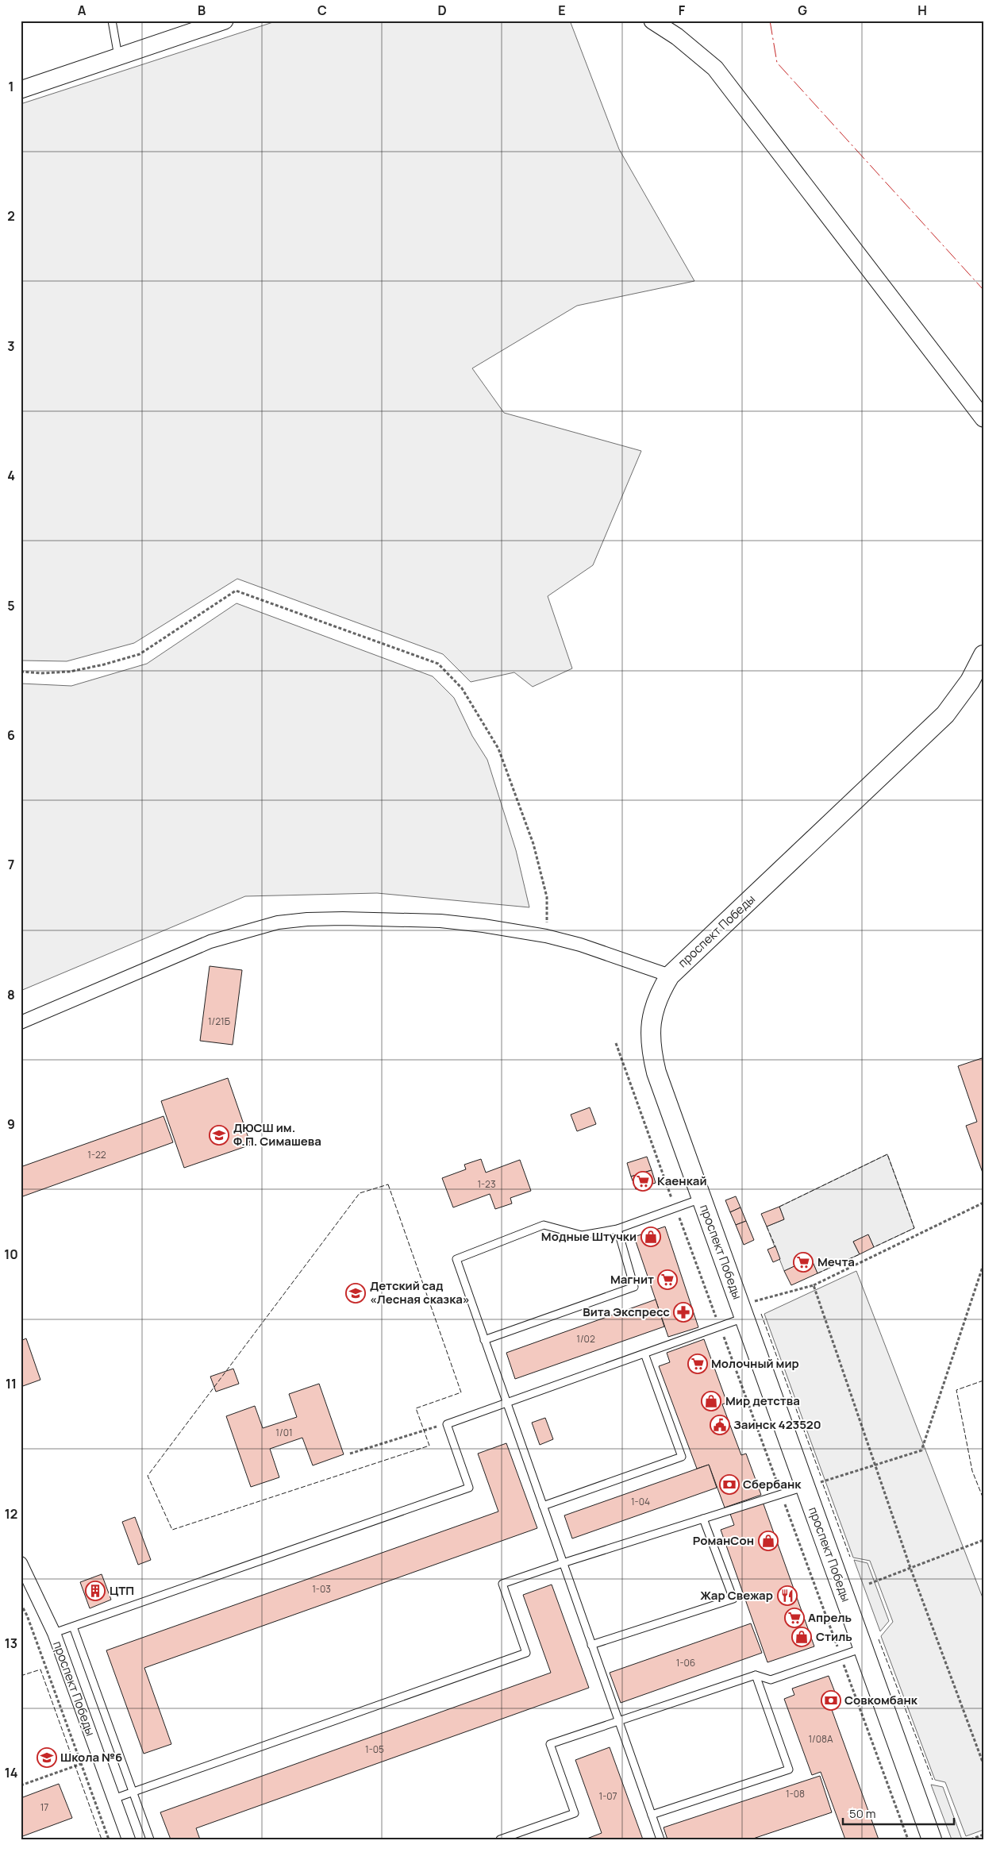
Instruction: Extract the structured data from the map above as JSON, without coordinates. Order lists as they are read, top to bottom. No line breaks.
{"streets":{"main road":["проспект Победы"]},"places":{"school or university":["ДЮСШ им. Ф.П. Симашева","Детский сад «Лесная сказка»","Школа №6"],"supermarket":["Каенкай","Мечта","Магнит","Молочный мир","Апрель"],"shop":["Модные Штучки","Мир детства","РоманСон","Стиль"],"pharmacy":["Вита Экспресс"],"public building":["Заинск 423520"],"bank":["Сбербанк","Совкомбанк"],"building":["ЦТП"],"restaurant":["Жар Свежар"]},"house_numbers":["1/21Б","1-22","1-23","1/02","1/01","1-04","1-03","1-06","1/08А","1-05","1-08","1-07","17"],"scale_bar":"50 m","grid":{"columns":["A","B","C","D","E","F","G","H"],"rows":["1","2","3","4","5","6","7","8","9","10","11","12","13","14"]}}
